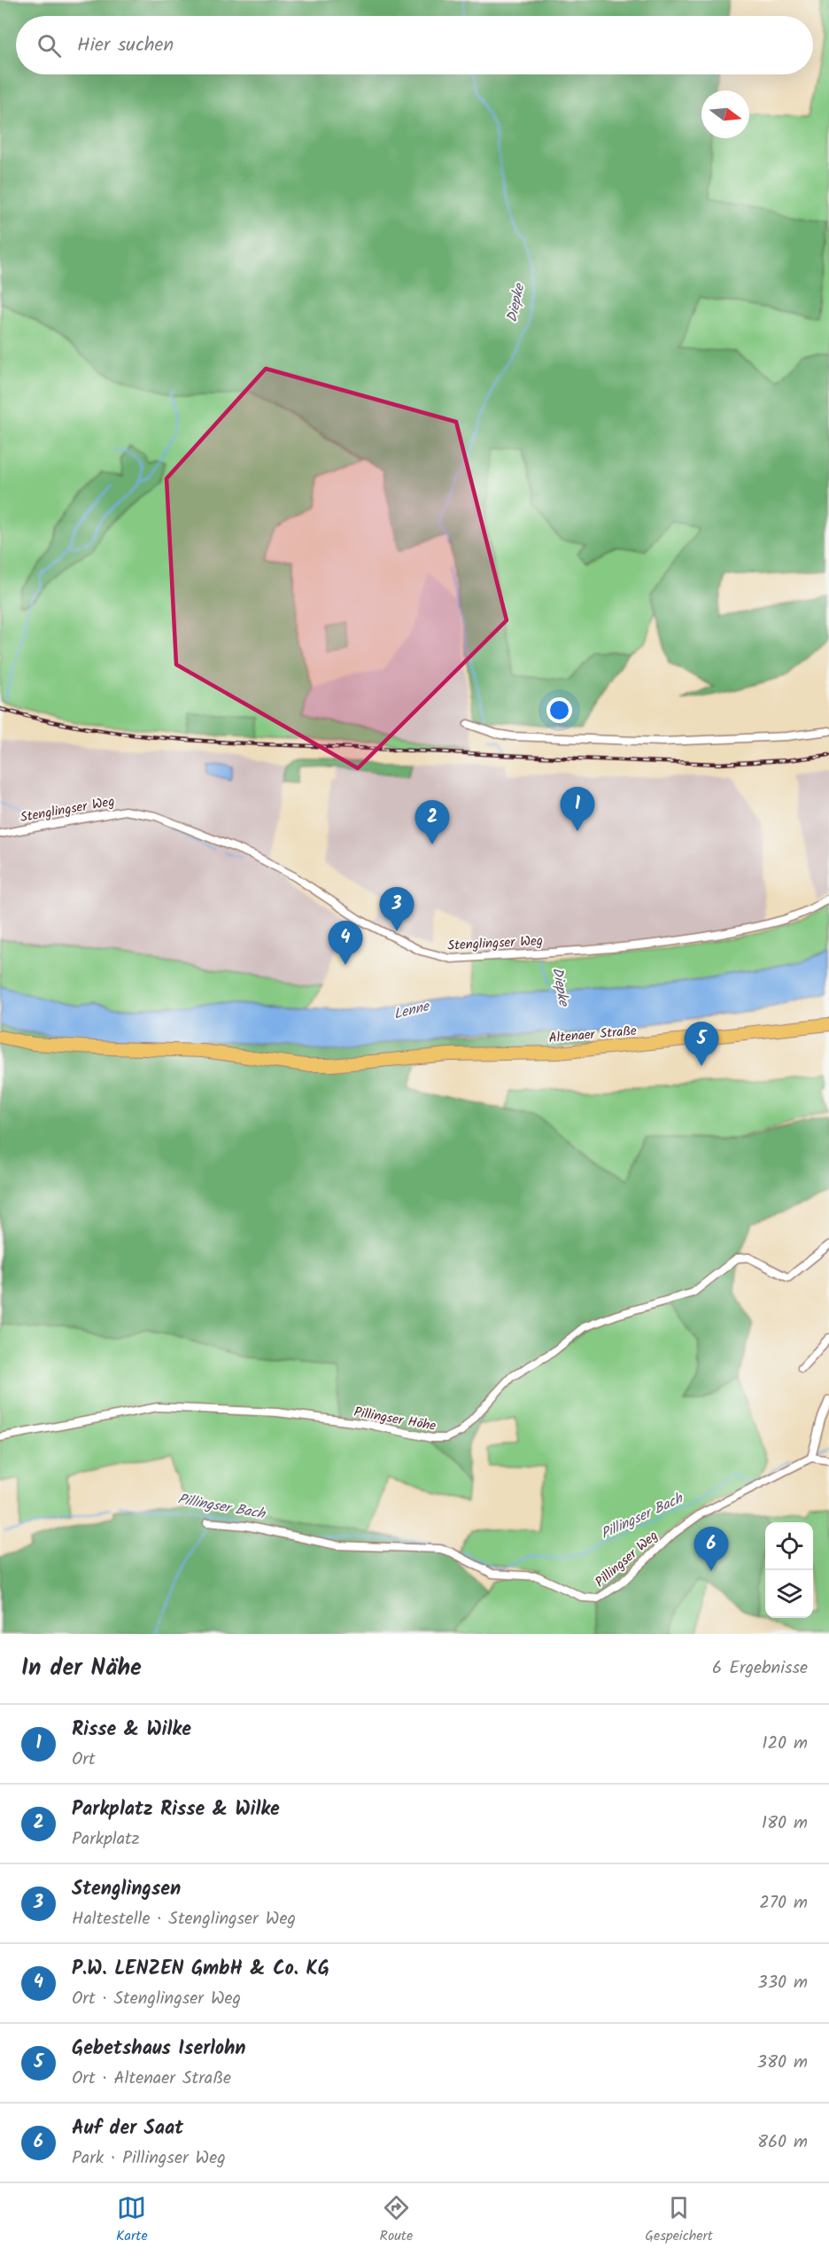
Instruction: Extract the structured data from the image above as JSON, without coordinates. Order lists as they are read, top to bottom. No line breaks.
{"streets":{"main road":["Altenaer Straße"],"street":["Stenglingser Weg","Pillingser Höhe","Pillingser Weg"]},"water":["Diepke","Lenne","Pillingser Bach"],"north":"right","page":{"search":"Hier suchen","pins":["1","2","3","4","5","6"],"heading":["In der Nähe","6 Ergebnisse"],"list":[{"mark":"1","name":"Risse & Wilke","note":"Ort","value":"120 m"},{"mark":"2","name":"Parkplatz Risse & Wilke","note":"Parkplatz","value":"180 m"},{"mark":"3","name":"Stenglingsen","note":"Haltestelle · Stenglingser Weg","value":"270 m"},{"mark":"4","name":"P.W. LENZEN GmbH & Co. KG","note":"Ort · Stenglingser Weg","value":"330 m"},{"mark":"5","name":"Gebetshaus Iserlohn","note":"Ort · Altenaer Straße","value":"380 m"},{"mark":"6","name":"Auf der Saat","note":"Park · Pillingser Weg","value":"860 m"}],"nav":["Karte","Route","Gespeichert"]}}
